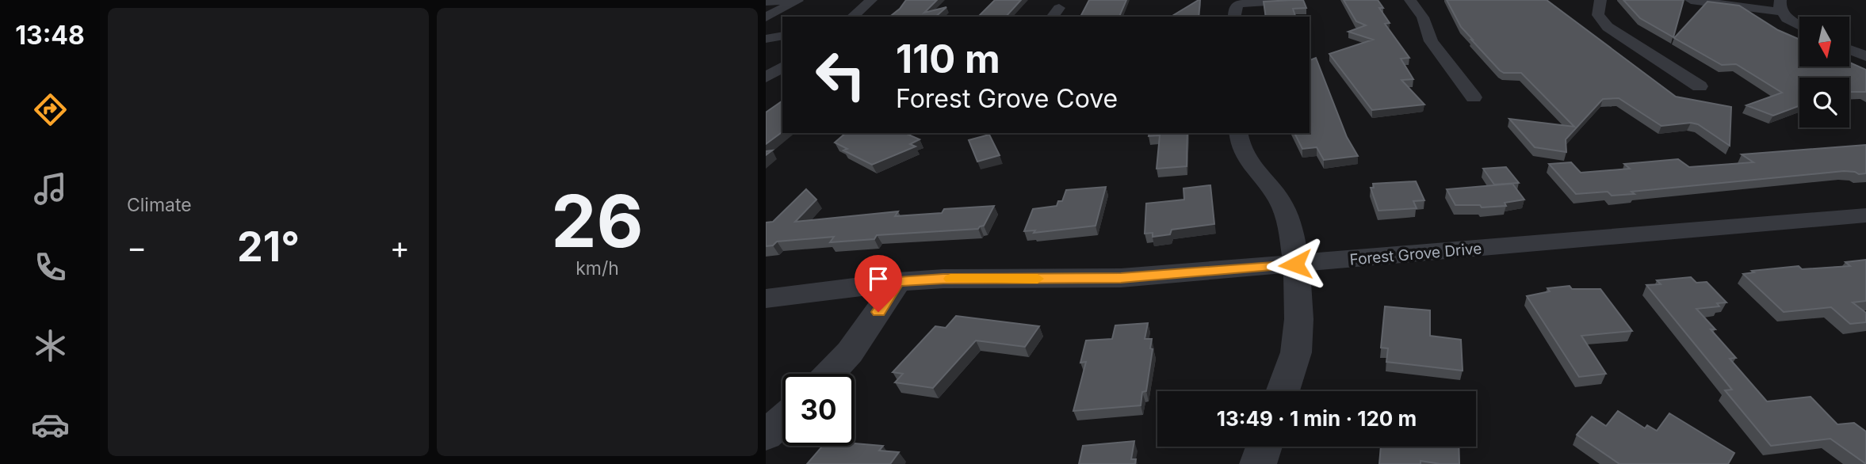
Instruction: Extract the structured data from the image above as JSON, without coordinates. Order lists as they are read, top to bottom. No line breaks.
{"streets":{"street":["Forest Grove Drive"]},"north":"bottom","page":{"tabs":"13:48","tile":["Climate",["26","km/h"]],"turn":["110 m","Forest Grove Cove"],"heat":["−","21°","+"],"limit":"30","trip":"13:49 · 1 min · 120 m"}}
